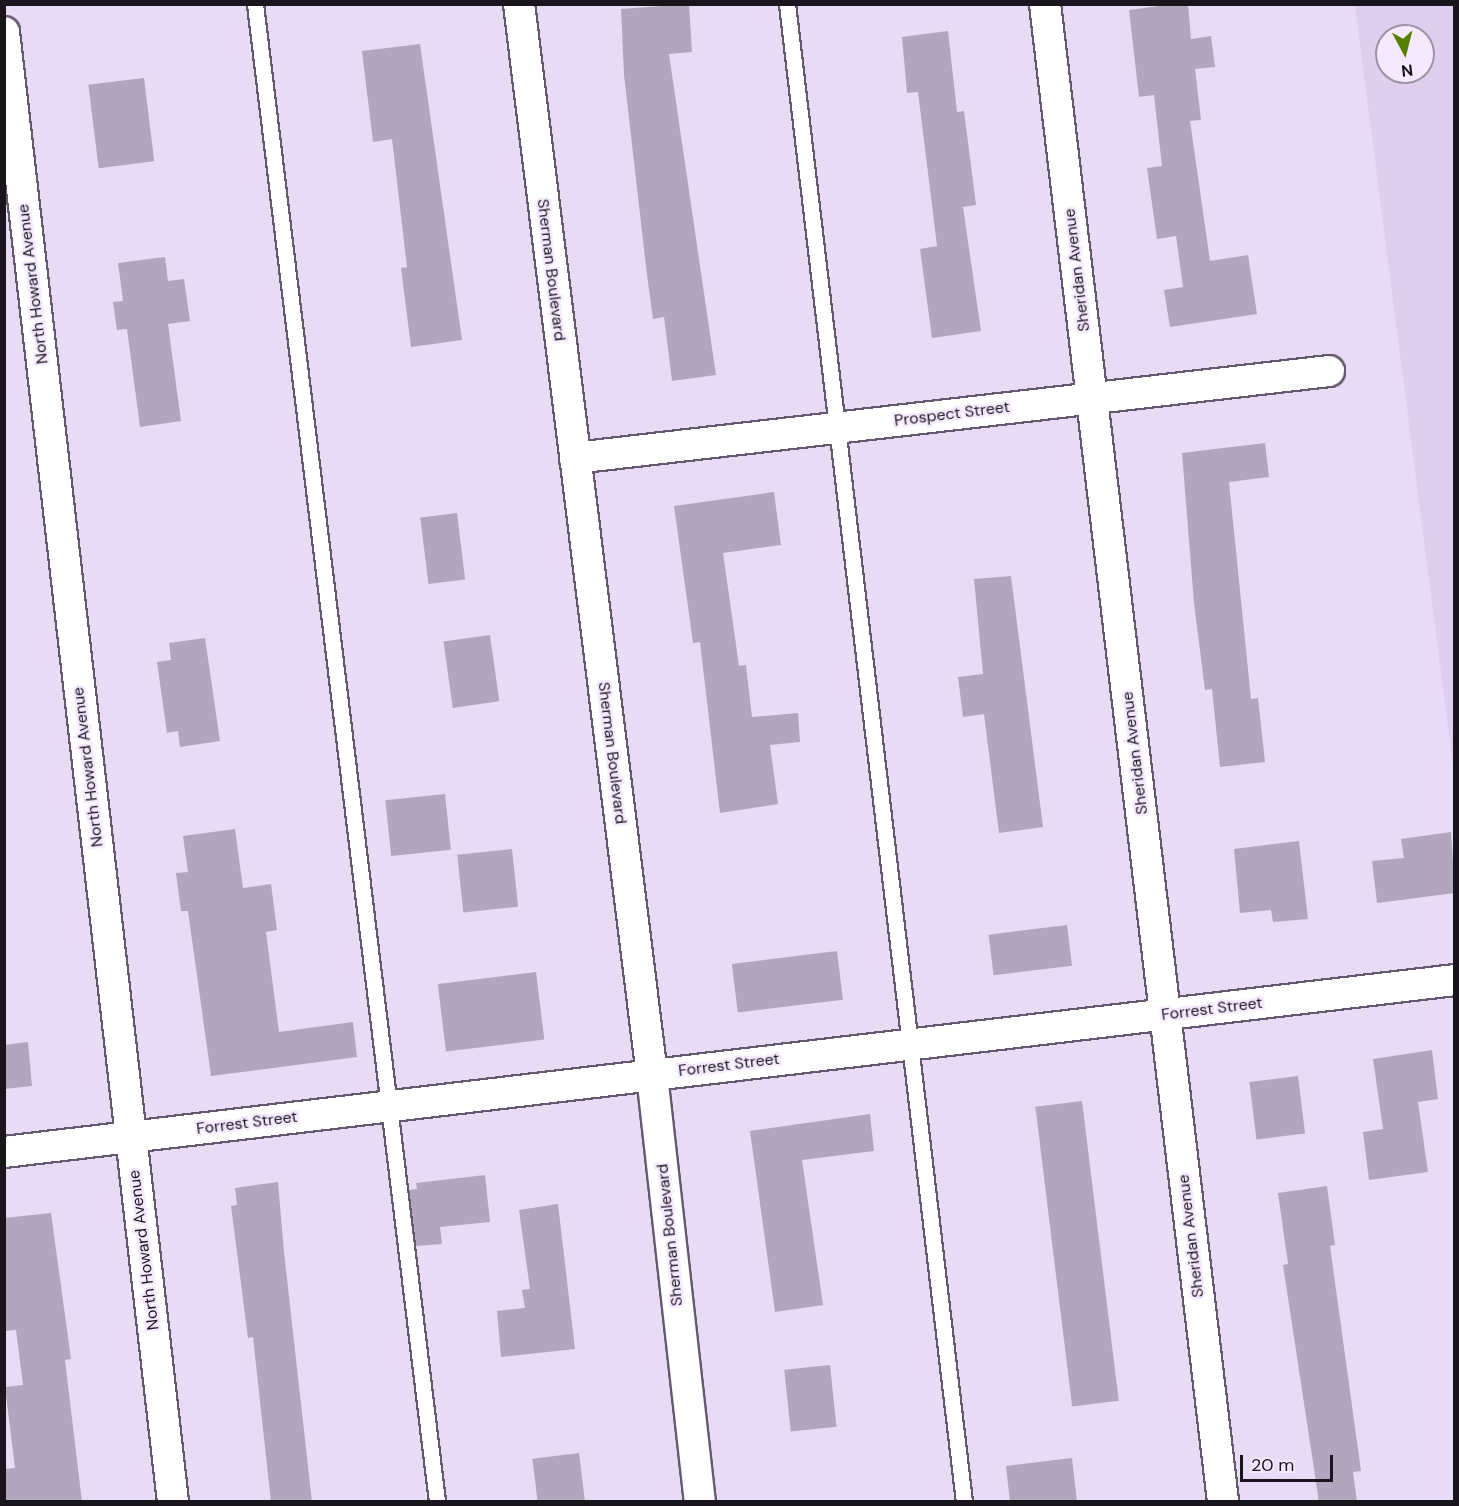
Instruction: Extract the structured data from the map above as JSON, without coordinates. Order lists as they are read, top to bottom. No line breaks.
{"streets":{"street":["Sherman Boulevard","Sheridan Avenue","North Howard Avenue","Prospect Street","Forrest Street"]},"crossings":[["Sherman Boulevard","Prospect Street"],["Sherman Boulevard","Forrest Street"],["Sheridan Avenue","Prospect Street"],["Sheridan Avenue","Forrest Street"],["North Howard Avenue","Forrest Street"]],"scale_bar":"20 m","north":"bottom"}
